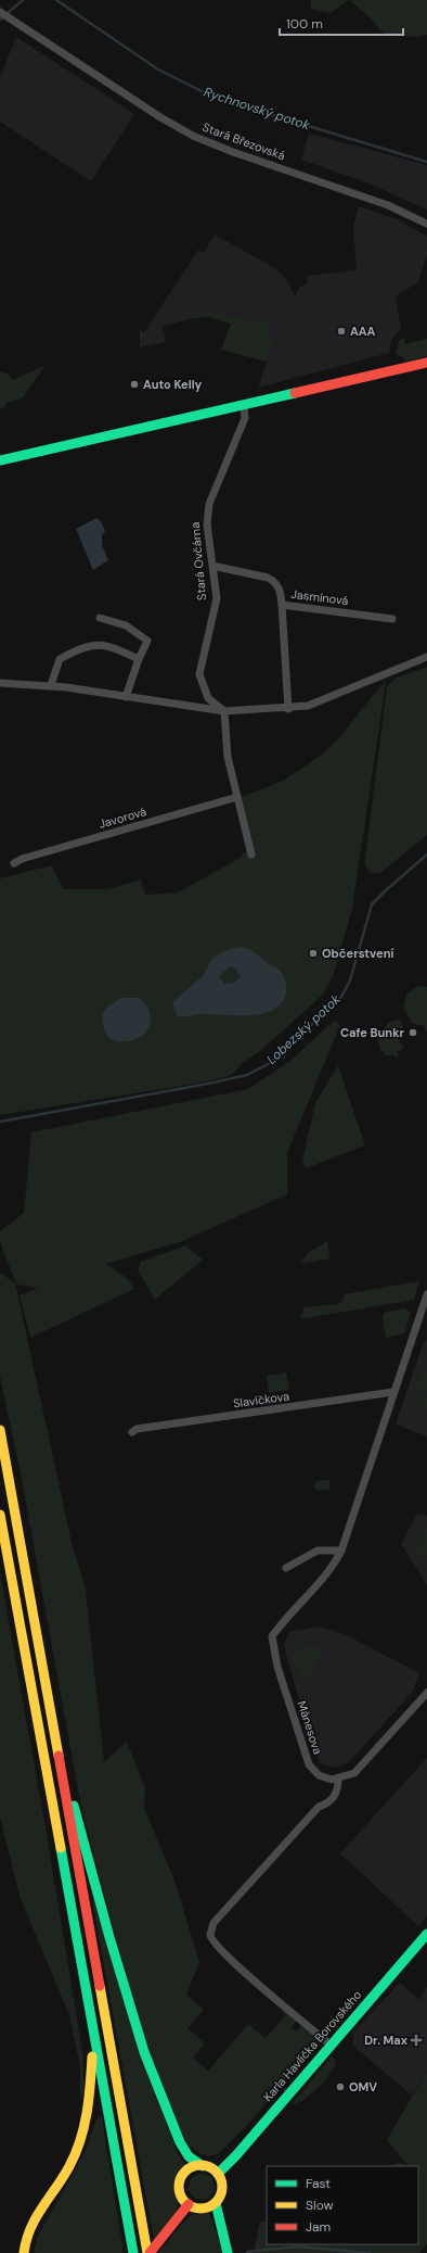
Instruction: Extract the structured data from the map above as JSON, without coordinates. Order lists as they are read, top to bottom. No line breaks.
{"streets":{"main road":["Karla Havlíčka Borovského"],"street":["Stará Březovská","Stará Ovčárna","Jasmínová","Javorová","Slavíčkova","Mánesova"]},"crossings":[["Stará Ovčárna","Jasmínová"]],"water":["Rychnovský potok","Lobezský potok"],"places":{"other":["AAA","Auto Kelly","Občerstvení","Cafe Bunkr","OMV"],"health":["Dr. Max"]},"legend":["Fast","Slow","Jam"],"scale_bar":"100 m"}
